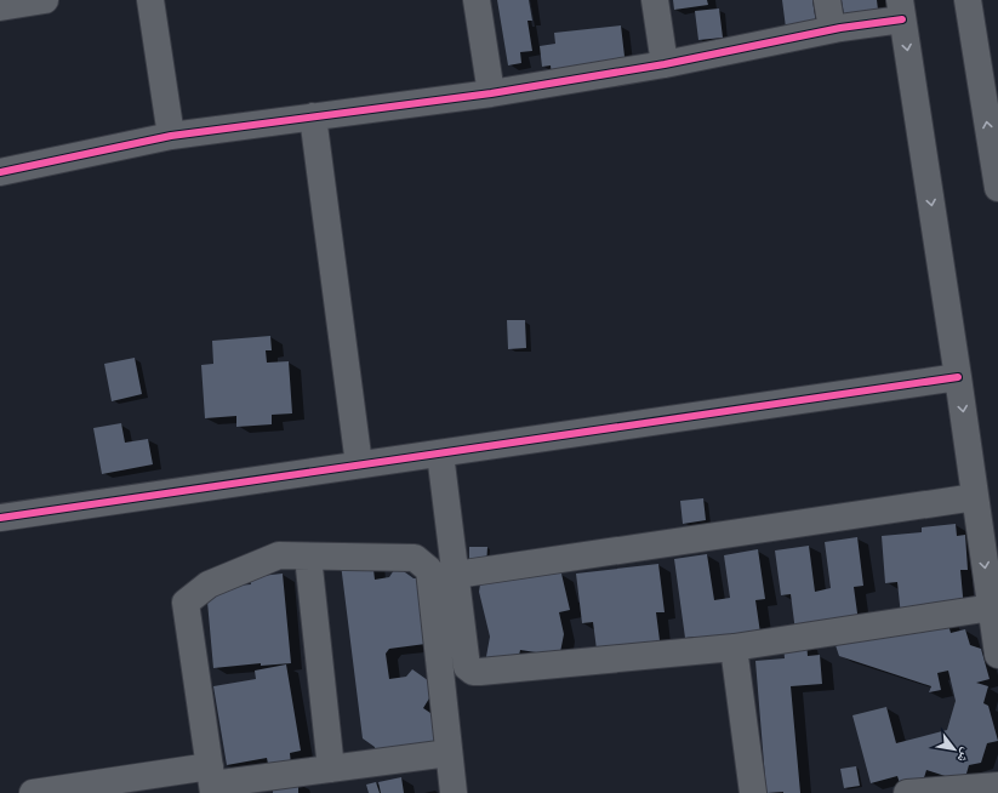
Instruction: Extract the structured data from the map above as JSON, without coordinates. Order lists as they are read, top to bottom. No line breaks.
{"north":"bottom right"}
